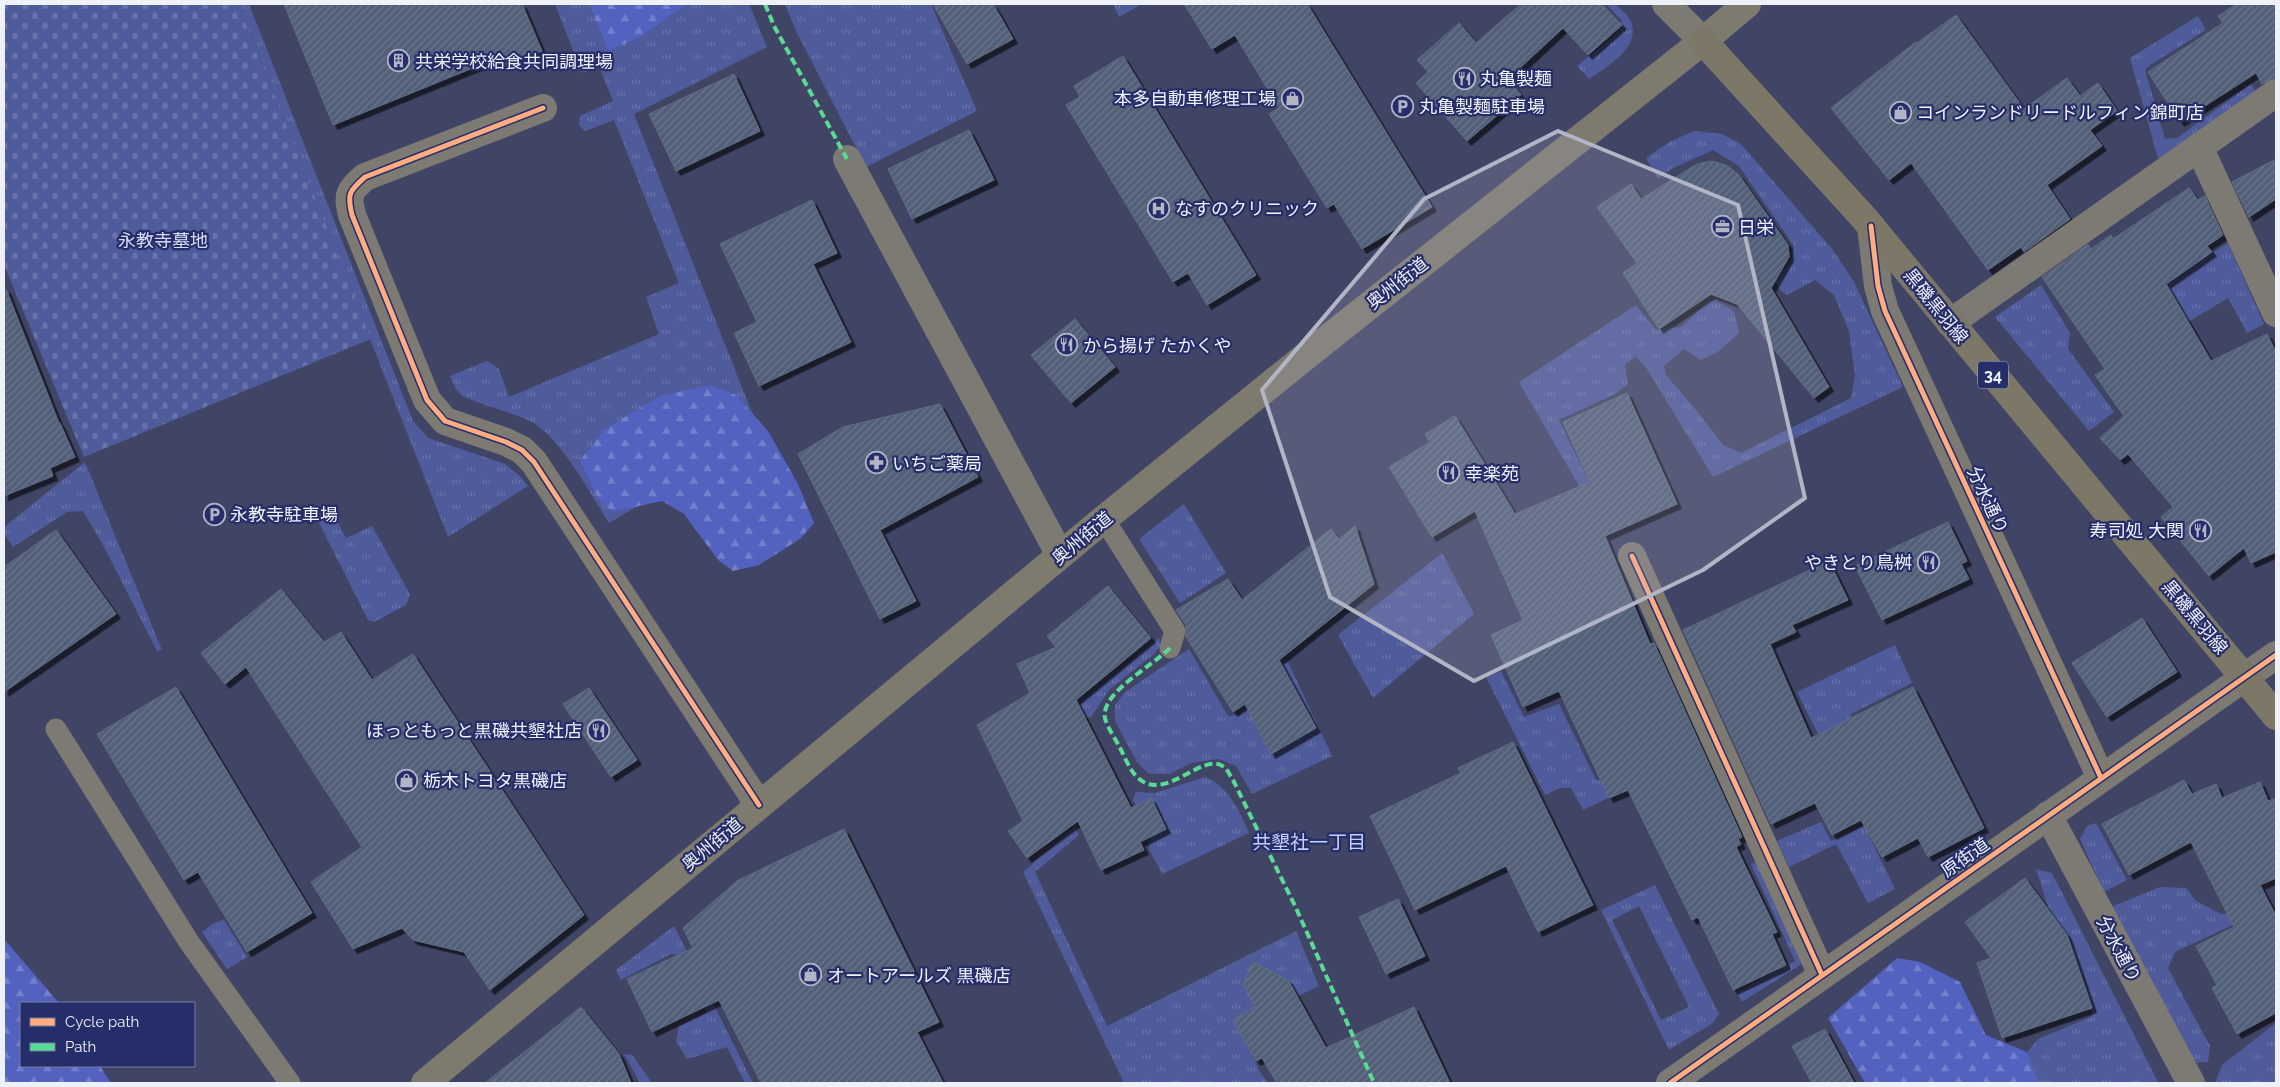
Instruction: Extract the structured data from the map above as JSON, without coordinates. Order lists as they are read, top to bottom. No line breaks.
{"streets":{"main road":["奥州街道","黒磯黒羽線","34"],"street":["分水通り","原街道"]},"crossings":[["奥州街道","黒磯黒羽線"],["黒磯黒羽線","分水通り"],["黒磯黒羽線","原街道"],["分水通り","原街道"]],"districts":["共墾社一丁目"],"parks":["永教寺墓地"],"places":{"building":["共栄学校給食共同調理場"],"restaurant":["丸亀製麺","から揚げ たかくや","幸楽苑","寿司処 大関","やきとり鳥桝","ほっともっと黒磯共墾社店"],"shop":["本多自動車修理工場","コインランドリードルフィン錦町店","栃木トヨタ黒磯店","オートアールズ 黒磯店"],"parking":["丸亀製麺駐車場","永教寺駐車場"],"hospital":["なすのクリニック"],"office":["日栄"],"pharmacy":["いちご薬局"]},"legend":["Cycle path","Path"]}
